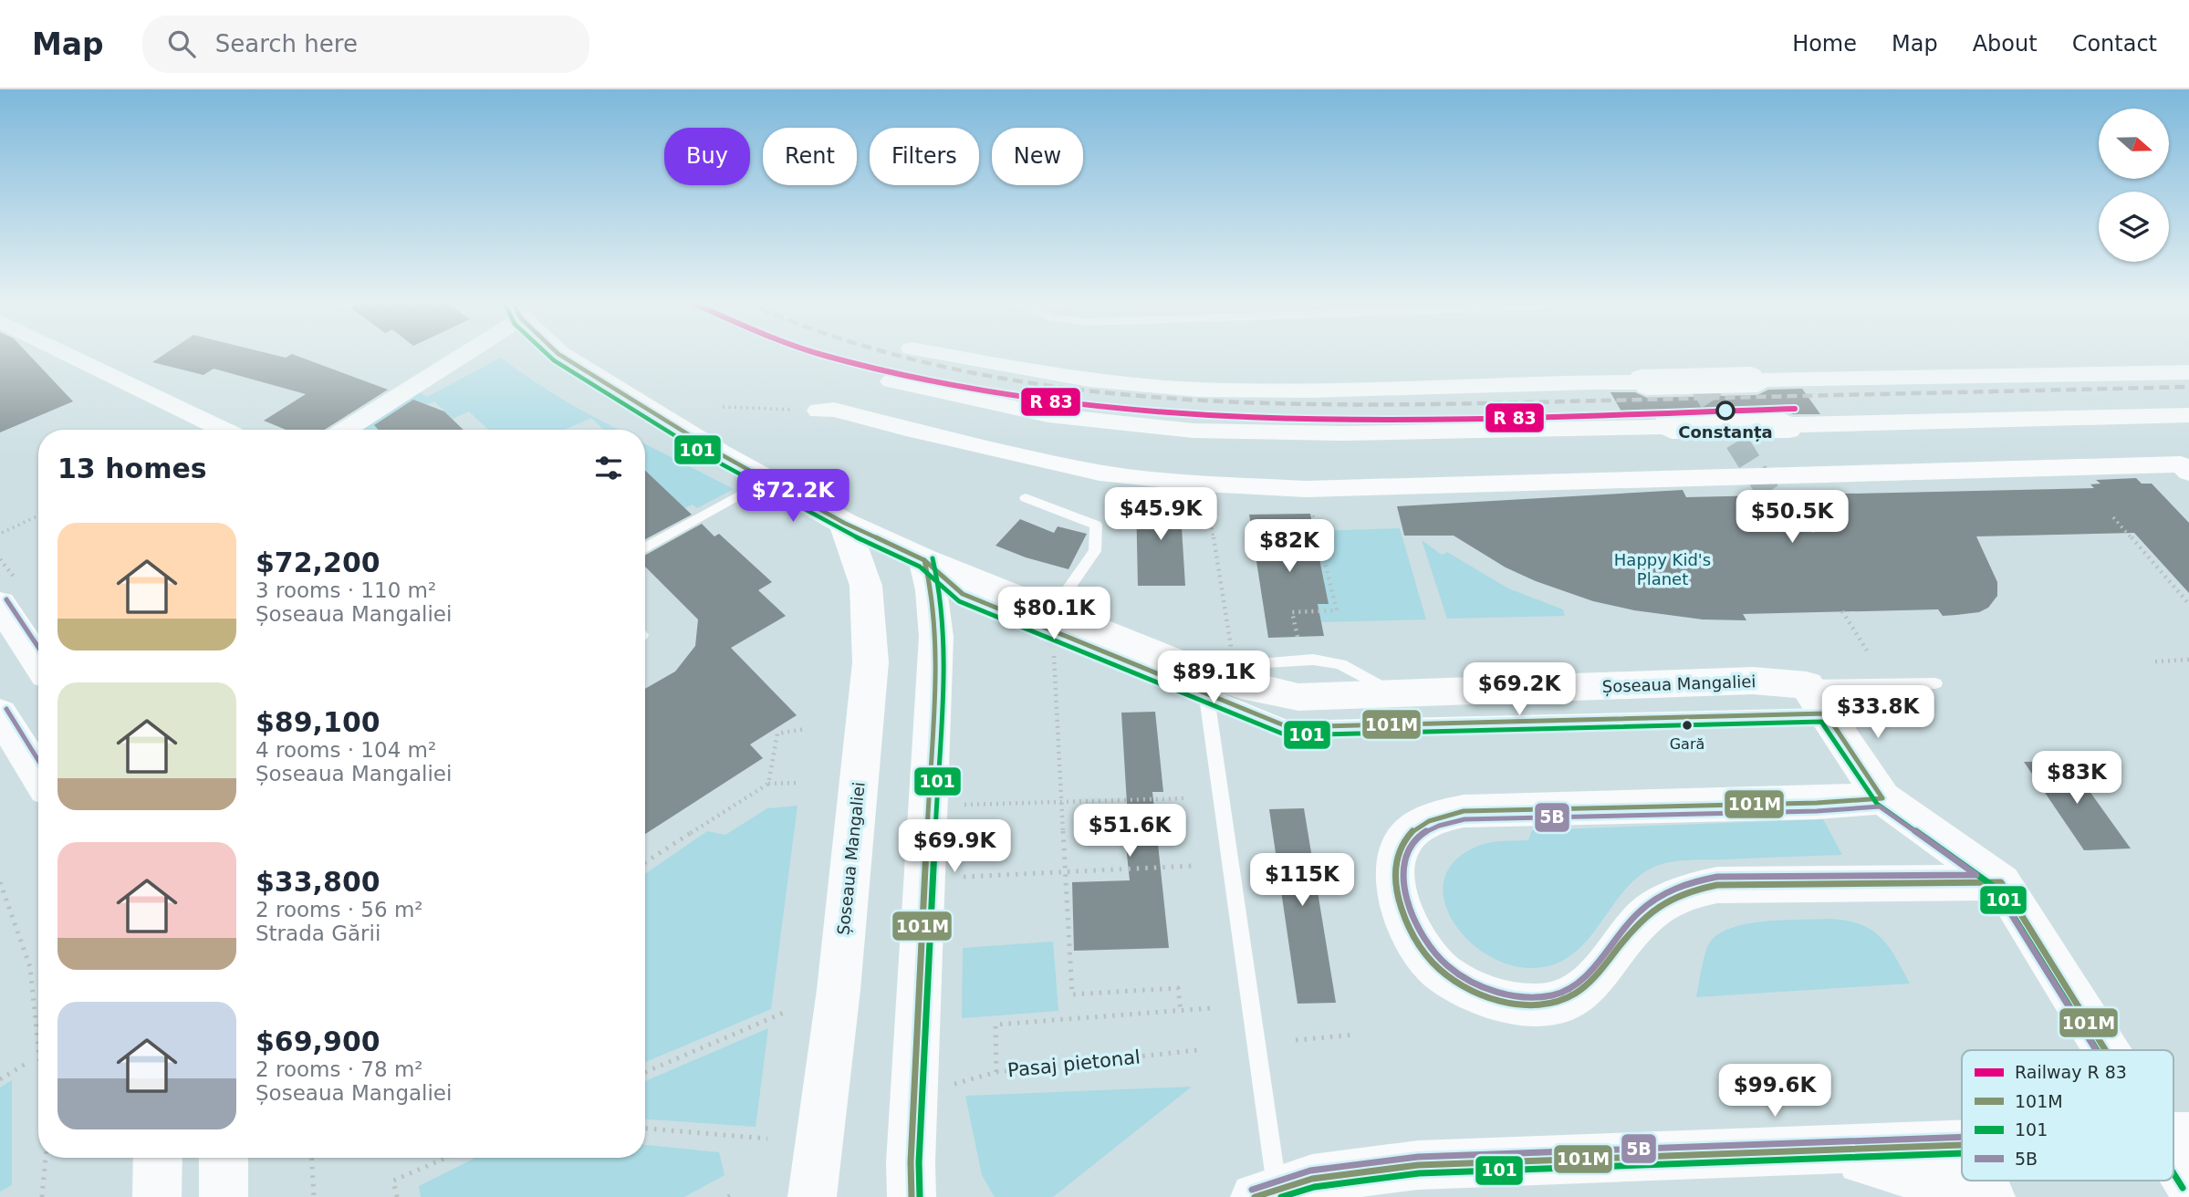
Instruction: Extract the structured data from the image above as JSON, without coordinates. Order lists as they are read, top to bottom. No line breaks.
{"streets":{"street":["Șoseaua Mangaliei"],"path":["Pasaj pietonal"]},"parks":["Happy Kid's Planet"],"places":["Constanța","Gară"],"lines":["transit line 101M","transit line 101","transit line 5B"],"legend":["Railway R 83","101M","101","5B"],"north":"right","page":{"header":"Map","search":"Search here","nav":["Home","Map","About","Contact"],"chip":["Buy","Rent","Filters","New"],"heading":"13 homes","price":["$72.2K","$45.9K","$50.5K","$82K","$80.1K","$89.1K","$69.2K","$33.8K","$83K","$51.6K","$69.9K","$115K","$99.6K"],"list":[{"name":"$72,200","note":"3 rooms · 110 m² · Șoseaua Mangaliei"},{"name":"$89,100","note":"4 rooms · 104 m² · Șoseaua Mangaliei"},{"name":"$33,800","note":"2 rooms · 56 m² · Strada Gării"},{"name":"$69,900","note":"2 rooms · 78 m² · Șoseaua Mangaliei"}]}}
